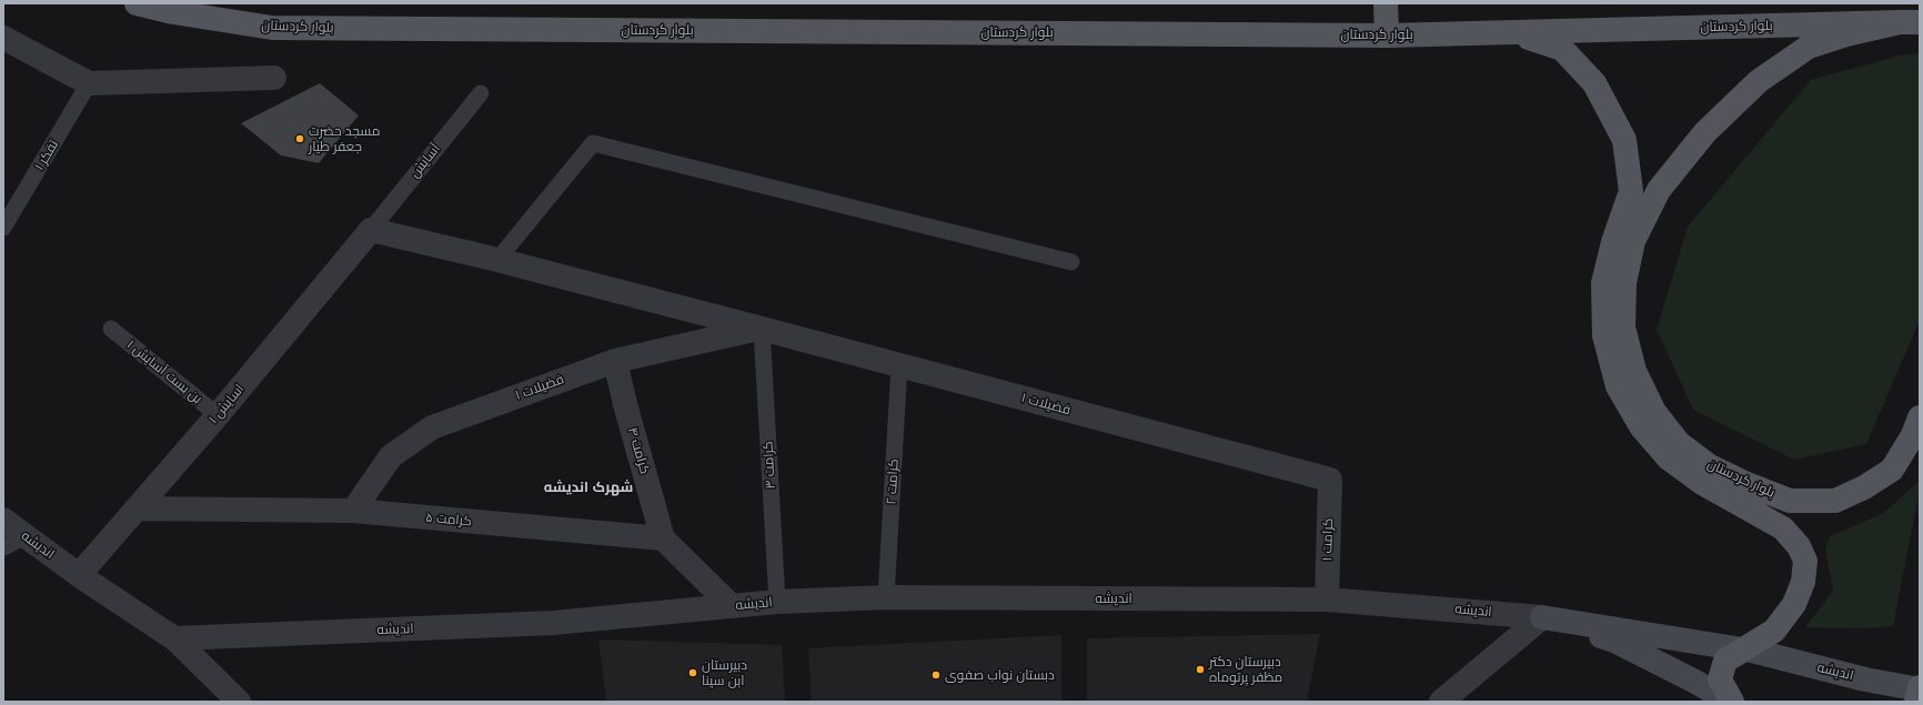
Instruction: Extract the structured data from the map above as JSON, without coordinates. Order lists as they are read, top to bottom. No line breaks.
{"streets":{"main road":["بلوار کردستان","اندیشه"],"street":["فضیلات ۱","اسایش ۱","کرامت ۴","کرامت ۵","کرامت ۱"],"lane":["تفکر ۱","آسایش","بن بست آسایش ۱","کرامت ۳","کرامت ۲"]},"crossings":[["آسایش","فضیلات ۱"],["آسایش","اسایش ۱"],["بن بست آسایش ۱","اسایش ۱"],["فضیلات ۱","اسایش ۱"],["فضیلات ۱","کرامت ۴"],["فضیلات ۱","کرامت ۳"],["فضیلات ۱","کرامت ۲"],["فضیلات ۱","کرامت ۵"],["فضیلات ۱","کرامت ۱"],["اسایش ۱","کرامت ۵"],["اسایش ۱","اندیشه"],["کرامت ۴","کرامت ۵"],["کرامت ۳","اندیشه"],["کرامت ۲","اندیشه"],["کرامت ۱","اندیشه"]],"districts":["شهرک اندیشه"],"places":["مسجد حضرت جعفر طیار","دبیرستان دکتر مظفر پرتوماه","دبیرستان ابن سینا","دبستان نواب صفوی"]}
